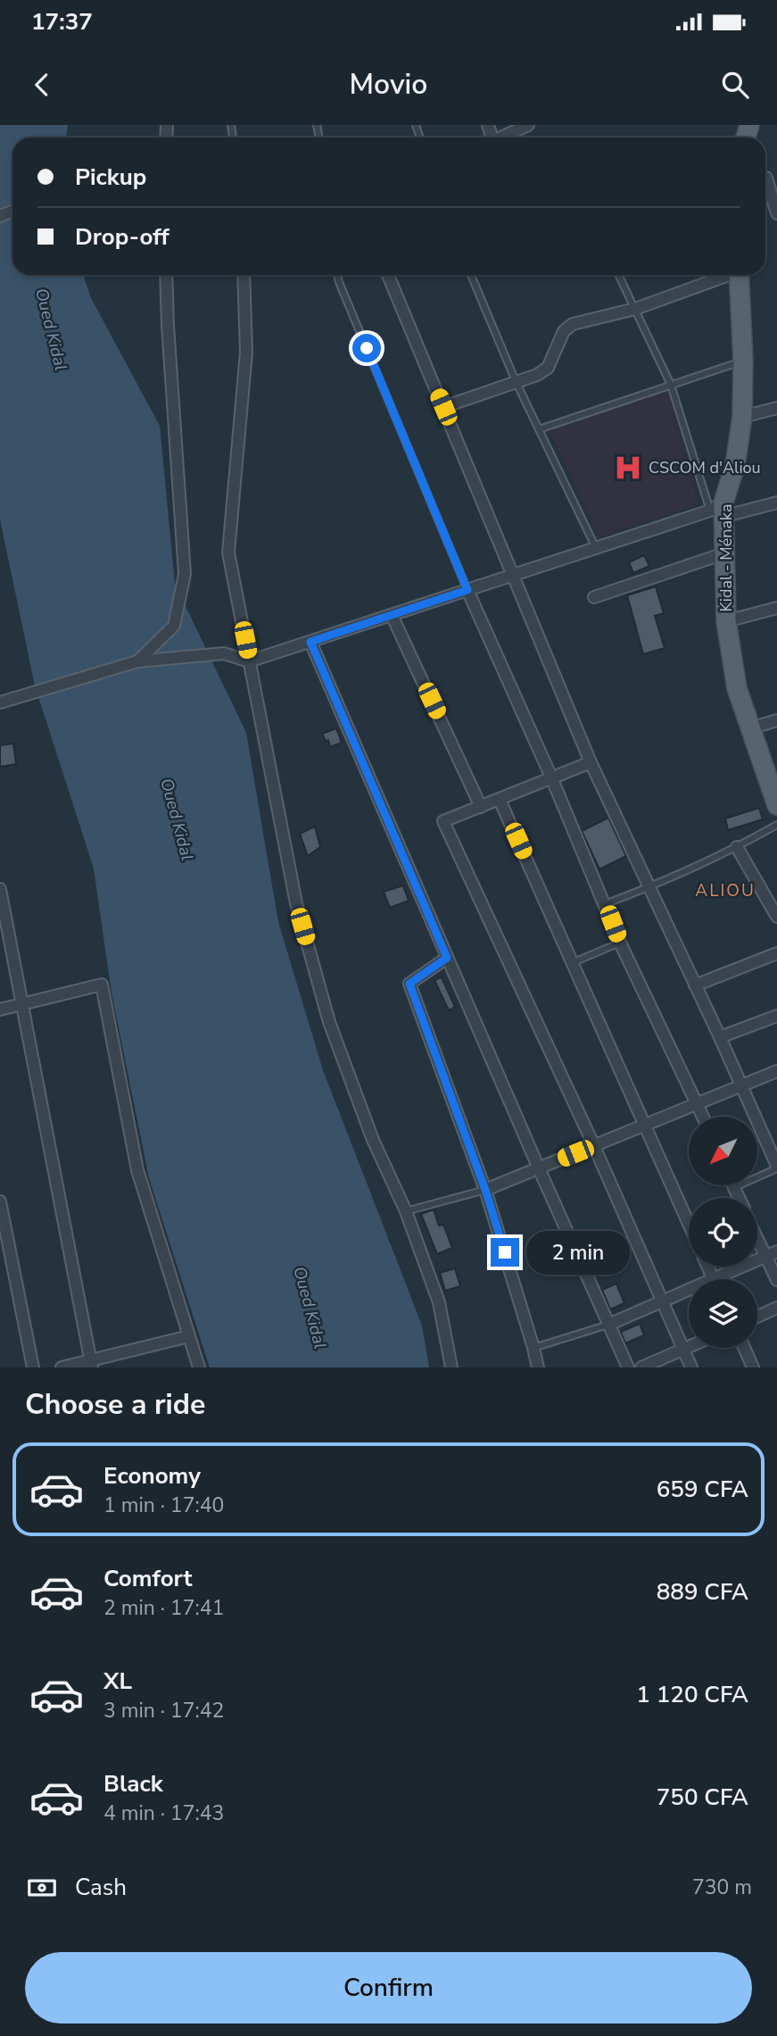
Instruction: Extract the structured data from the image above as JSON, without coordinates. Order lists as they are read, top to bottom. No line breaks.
{"streets":{"main road":["Kidal - Ménaka"]},"districts":["ALIOU"],"water":["Oued Kidal"],"places":{"hospital":["CSCOM d'Aliou"]},"north":"bottom left","page":{"status":"17:37","header":"Movio","banner":["Pickup","Drop-off"],"bubble":"2 min","heading":"Choose a ride","list":[{"name":"Economy","note":"1 min · 17:40","value":"659 CFA"},{"name":"Comfort","note":"2 min · 17:41","value":"889 CFA"},{"name":"XL","note":"3 min · 17:42","value":"1 120 CFA"},{"name":"Black","note":"4 min · 17:43","value":"750 CFA"}],"pay":["Cash","730 m"],"buttons":"Confirm"}}
